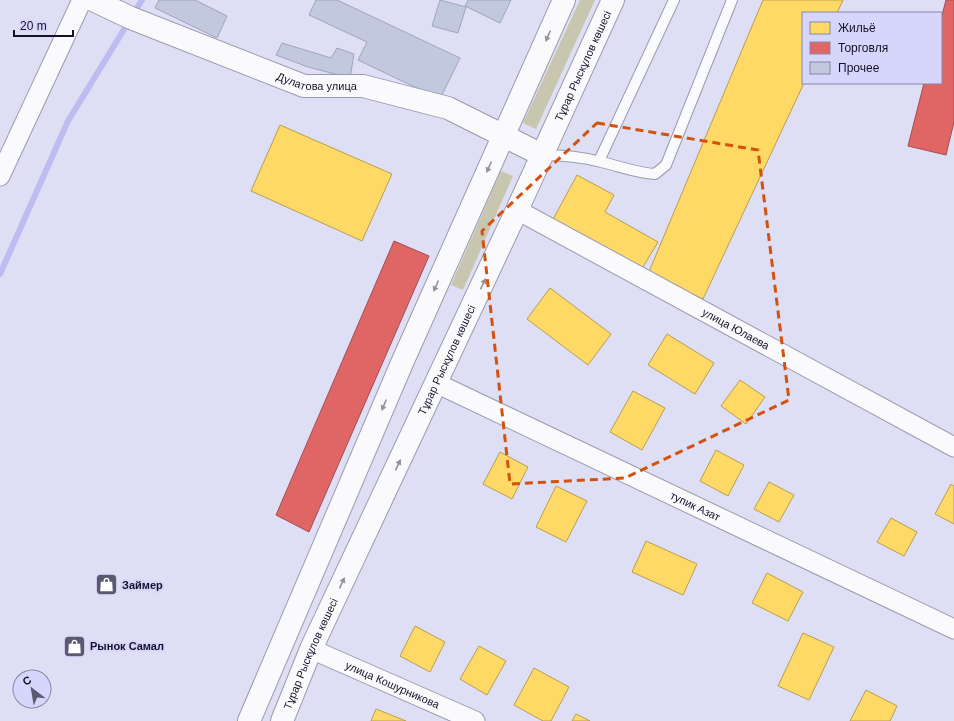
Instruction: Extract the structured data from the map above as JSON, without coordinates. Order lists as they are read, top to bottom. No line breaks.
{"streets":{"main road":["Тұрар Рыскұлов көшесі","Дулатова улица"],"street":["улица Юлаева","тупик Азат","улица Кошурникова"]},"crossings":[["Тұрар Рыскұлов көшесі","Дулатова улица"],["Тұрар Рыскұлов көшесі","улица Юлаева"],["Тұрар Рыскұлов көшесі","тупик Азат"],["Тұрар Рыскұлов көшесі","улица Кошурникова"]],"places":{"shop":["Займер","Рынок Самал"]},"legend":["Жильё","Торговля","Прочее"],"scale_bar":"20 m","north":"top left"}
